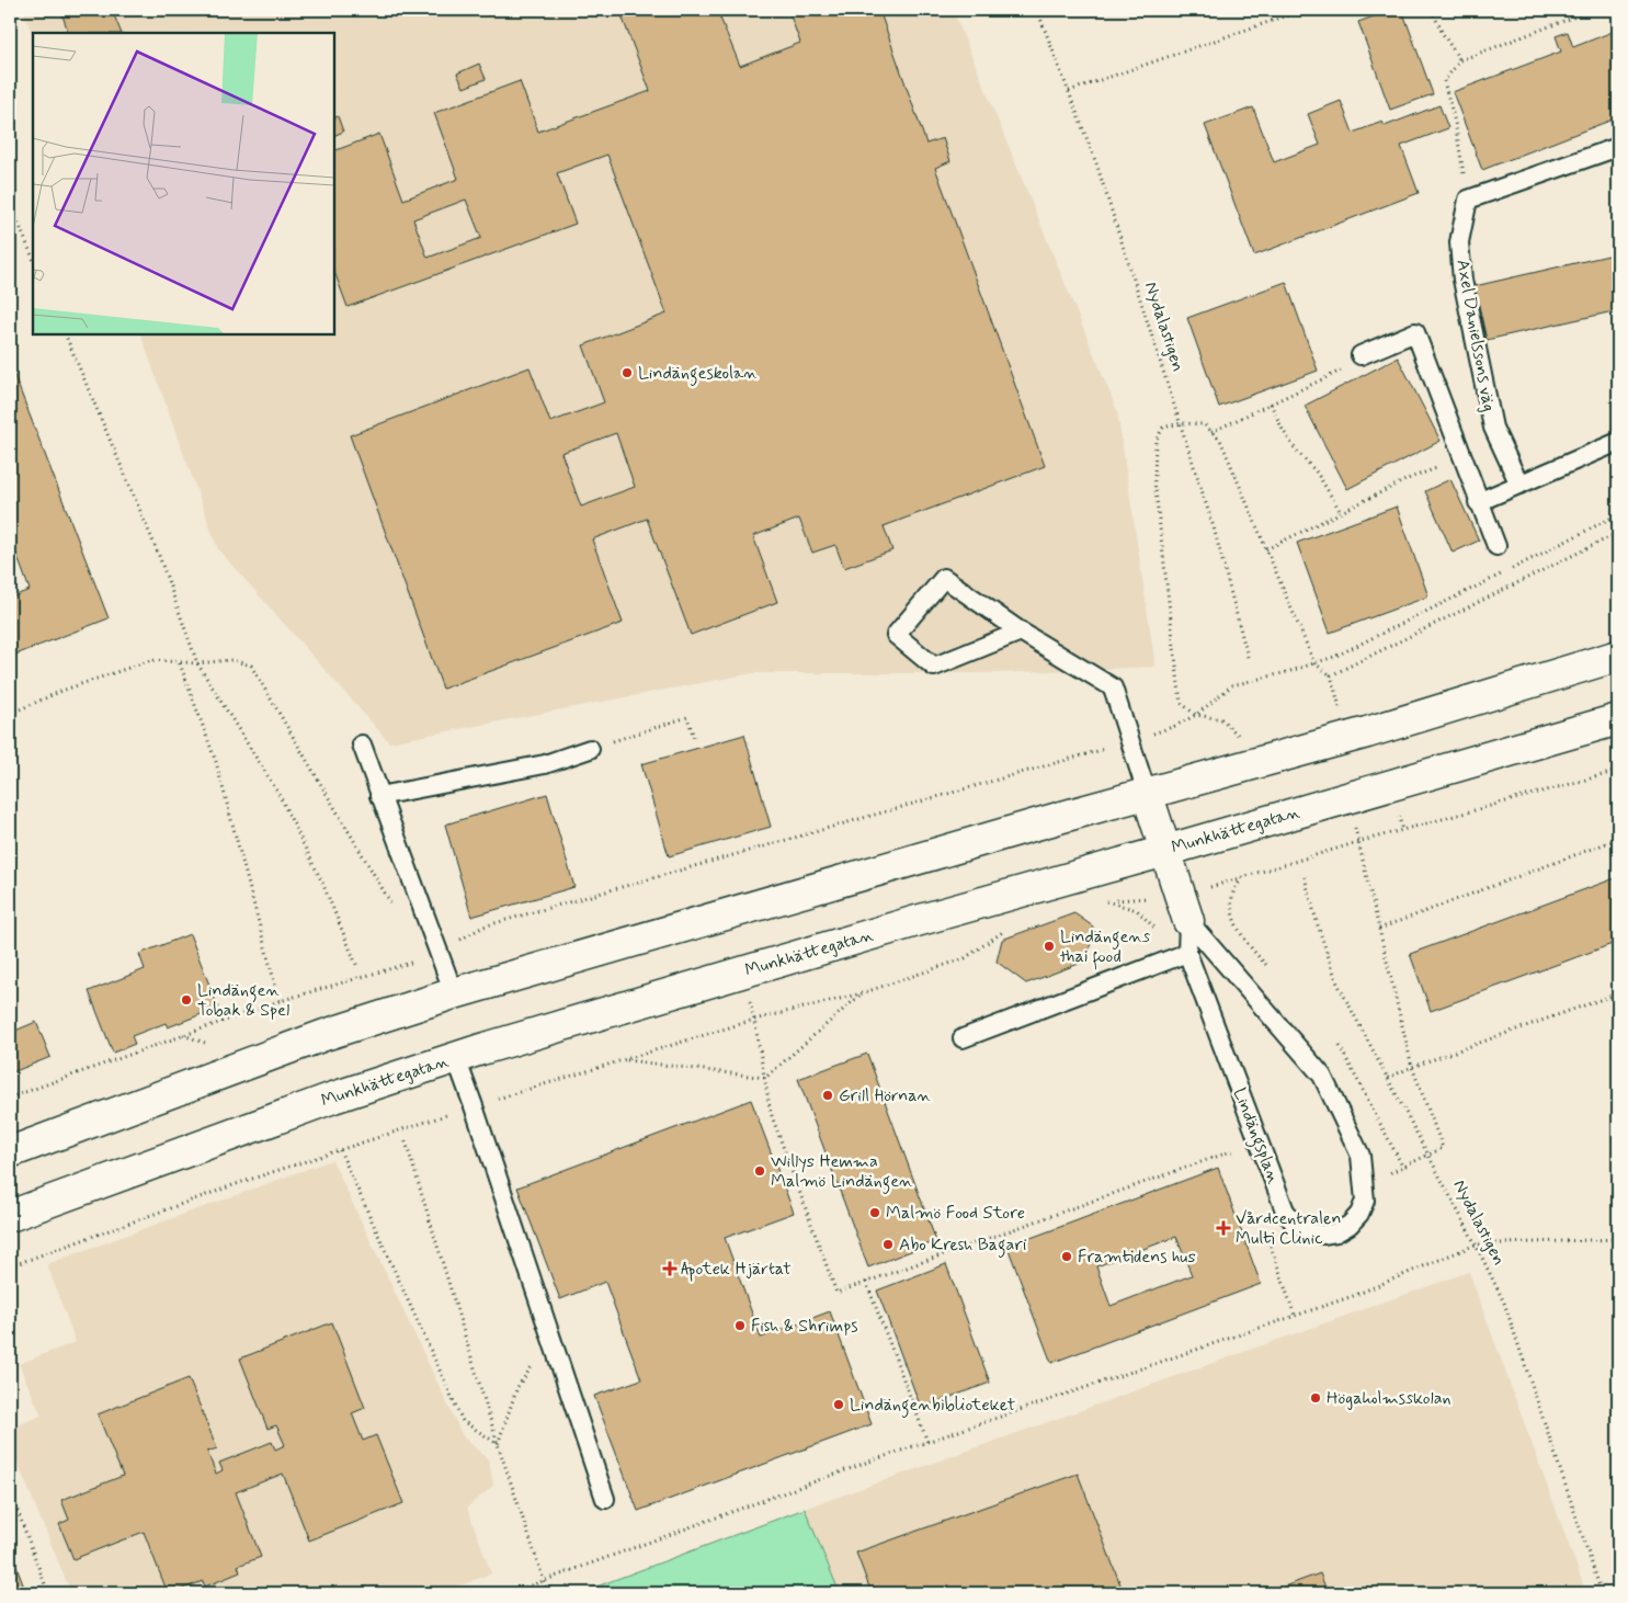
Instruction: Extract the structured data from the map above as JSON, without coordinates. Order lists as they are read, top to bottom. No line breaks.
{"streets":{"street":["Munkhättegatan","Lindängsplan"],"lane":["Axel Danielssons väg"],"path":["Nydalastigen"]},"crossings":[["Munkhättegatan","Lindängsplan"]],"places":{"other":["Lindängeskolan","Lindängens thai food","Lindängen Tobak & Spel","Grill Hörnan","Willys Hemma Malmö Lindängen","Malmö Food Store","Abo Kresh Bagari","Framtidens hus","Fish & Shrimps","Högaholmsskolan","Lindängenbiblioteket"],"health":["Vårdcentralen Multi Clinic","Apotek Hjärtat"]}}
